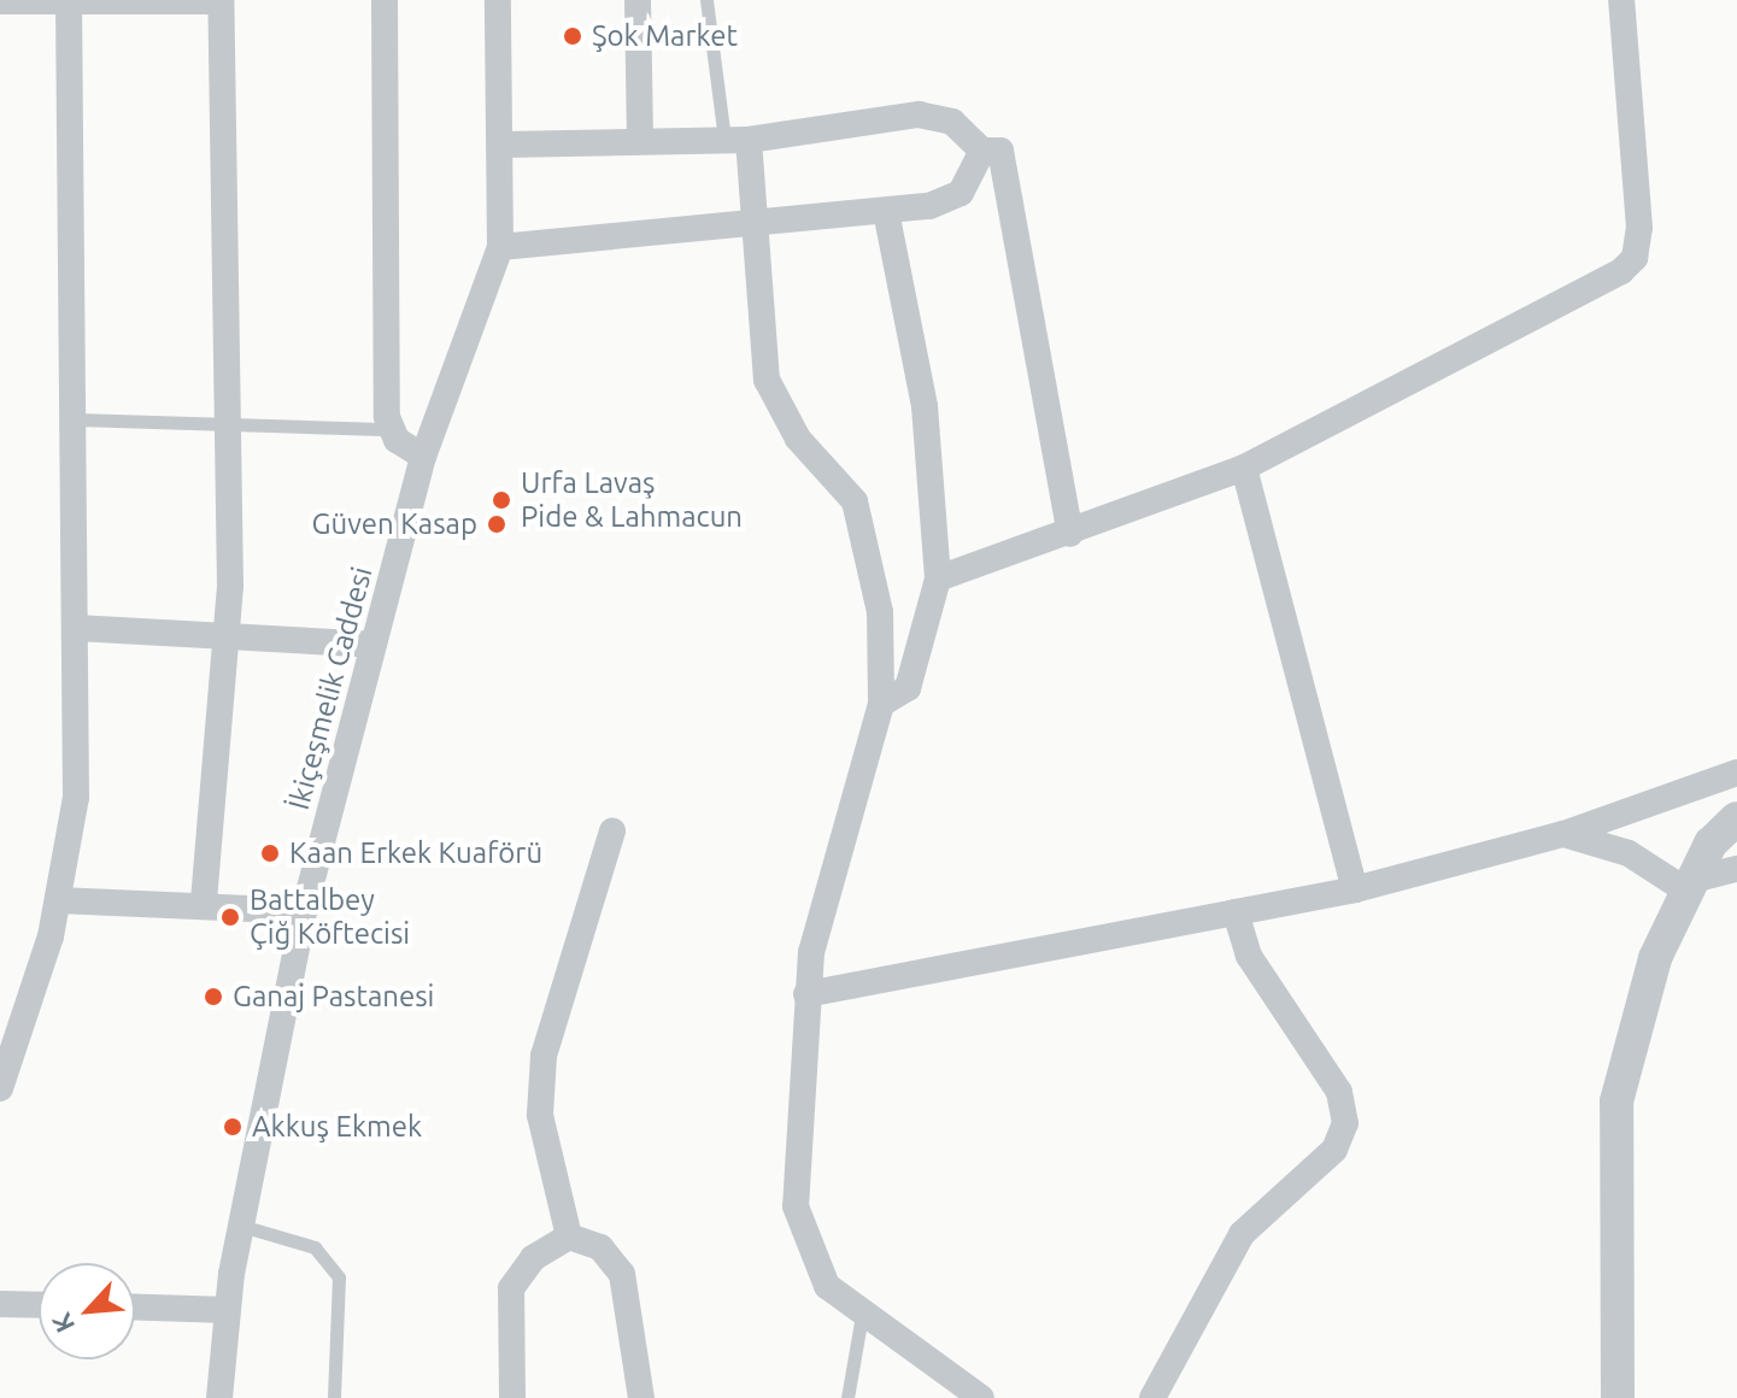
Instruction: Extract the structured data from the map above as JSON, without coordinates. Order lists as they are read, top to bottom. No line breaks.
{"streets":{"street":["İkiçeşmelik Caddesi"]},"places":["Şok Market","Urfa Lavaş Pide & Lahmacun","Güven Kasap","Kaan Erkek Kuaförü","Battalbey Çiğ Köftecisi","Ganaj Pastanesi","Akkuş Ekmek"],"north":"bottom left"}
